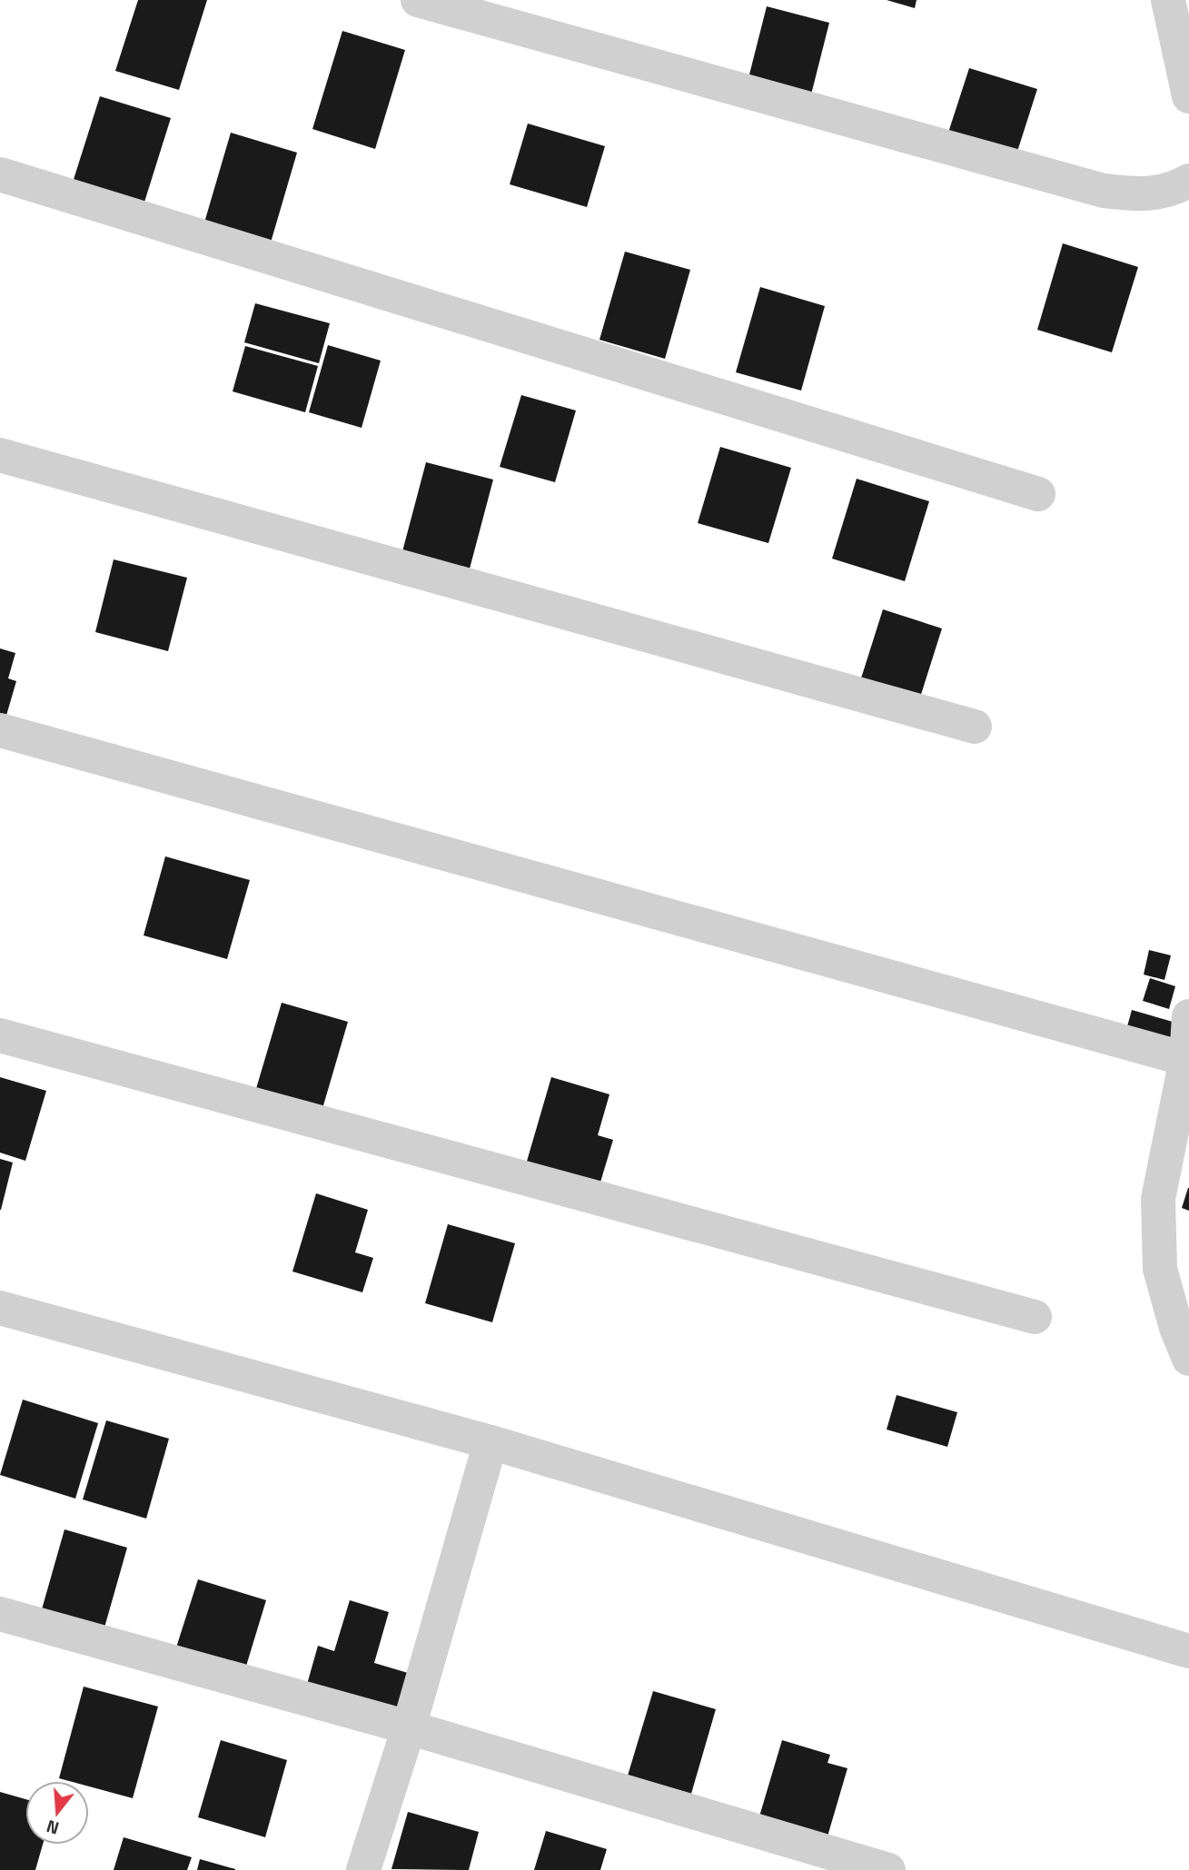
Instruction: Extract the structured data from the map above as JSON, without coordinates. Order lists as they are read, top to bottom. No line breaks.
{"north":"bottom"}
